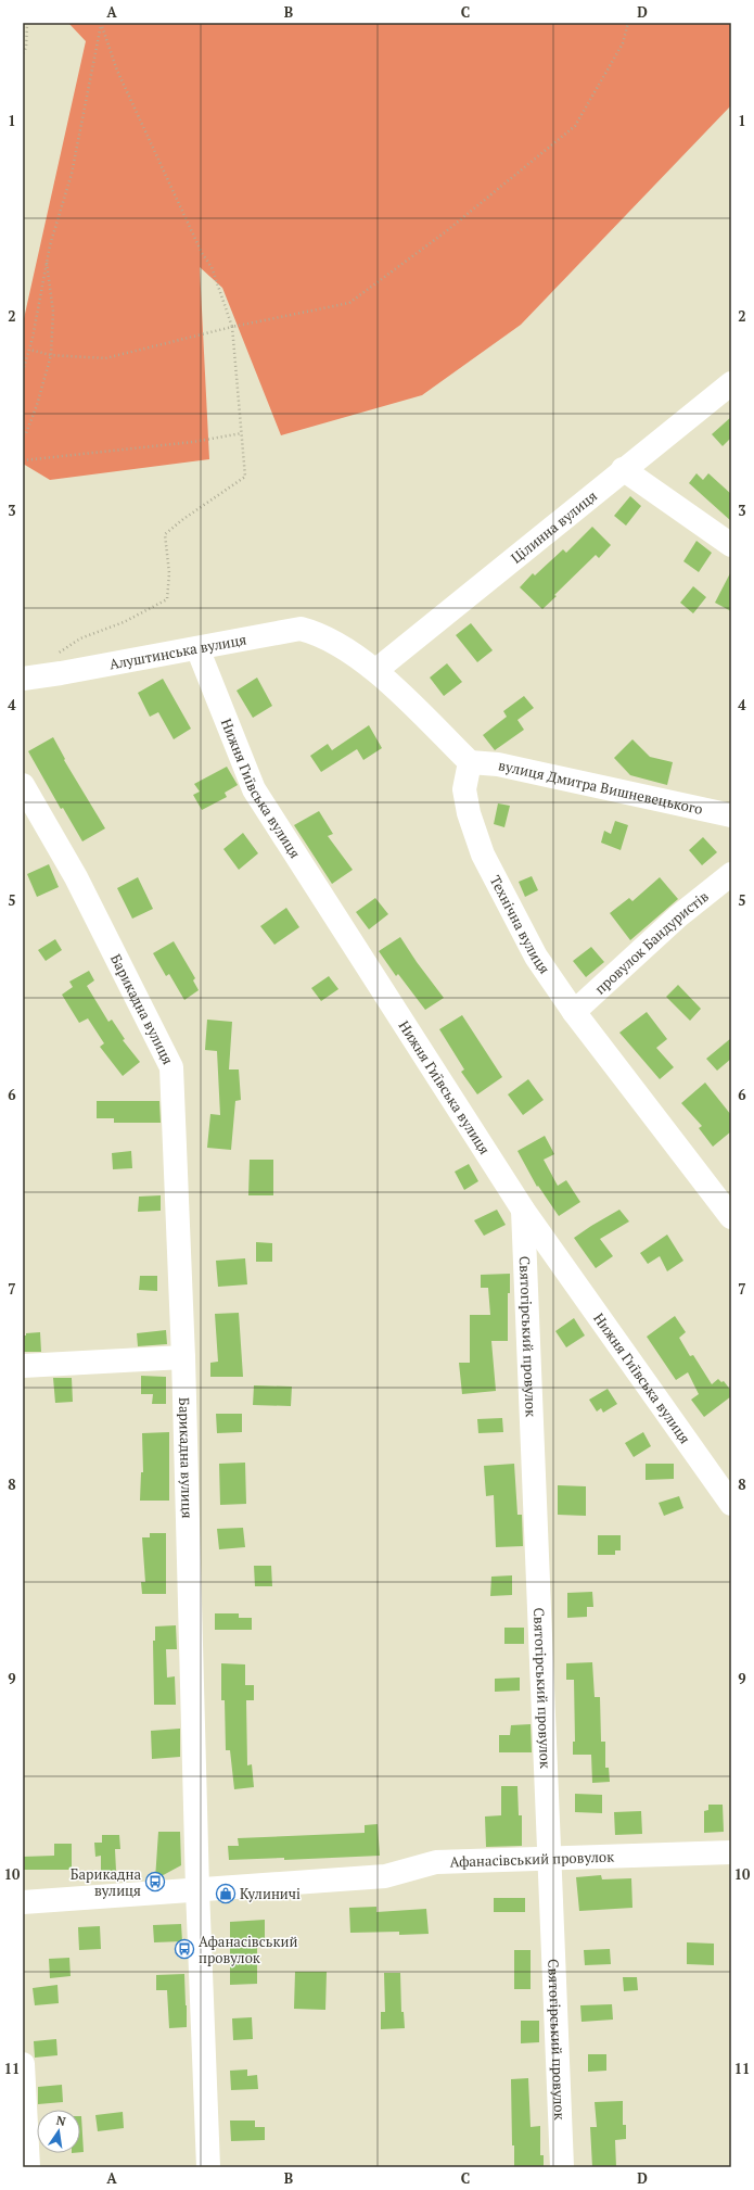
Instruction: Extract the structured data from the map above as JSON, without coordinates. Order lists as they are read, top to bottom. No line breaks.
{"streets":{"street":["Цілинна вулиця","Алуштинська вулиця","Нижня Гиївська вулиця","вулиця Дмитра Вишневецького","Технічна вулиця","провулок Бандуристів","Барикадна вулиця","Святогірський провулок","Афанасівський провулок"]},"crossings":[["Цілинна вулиця","Алуштинська вулиця"],["Алуштинська вулиця","Нижня Гиївська вулиця"],["Нижня Гиївська вулиця","Святогірський провулок"],["вулиця Дмитра Вишневецького","Технічна вулиця"],["Технічна вулиця","провулок Бандуристів"],["Барикадна вулиця","Афанасівський провулок"],["Святогірський провулок","Афанасівський провулок"]],"places":{"bus stop":["Барикадна вулиця","Афанасівський провулок"],"shop":["Кулиничі"]},"north":"top","grid":{"columns":["A","B","C","D"],"rows":["1","2","3","4","5","6","7","8","9","10","11"]}}
